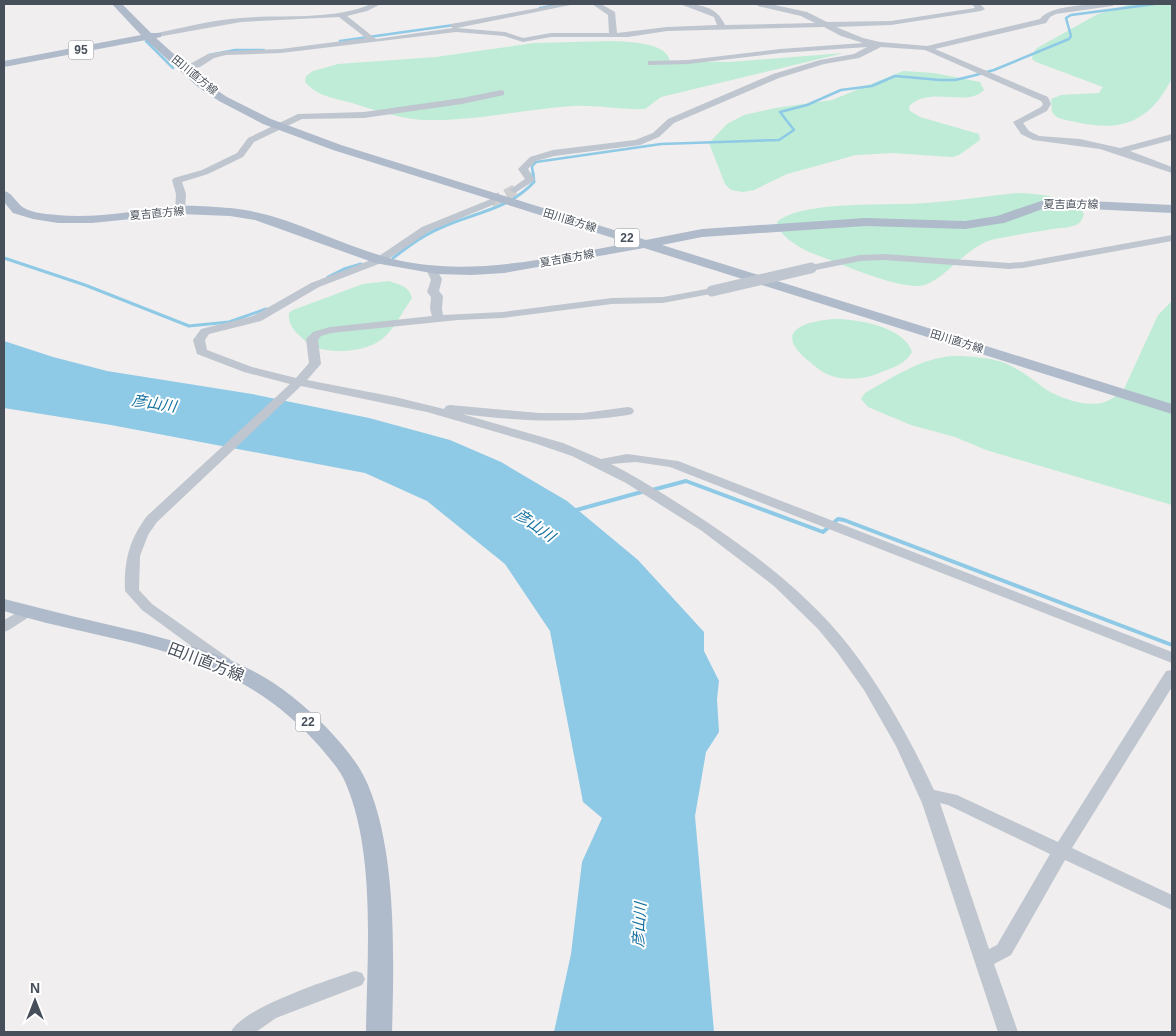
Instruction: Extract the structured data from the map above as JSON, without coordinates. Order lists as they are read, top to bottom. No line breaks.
{"streets":{"main road":["95","田川直方線","夏吉直方線","22"]},"crossings":[["95","田川直方線"],["田川直方線","夏吉直方線"]],"water":["彦山川"],"north":"top"}
